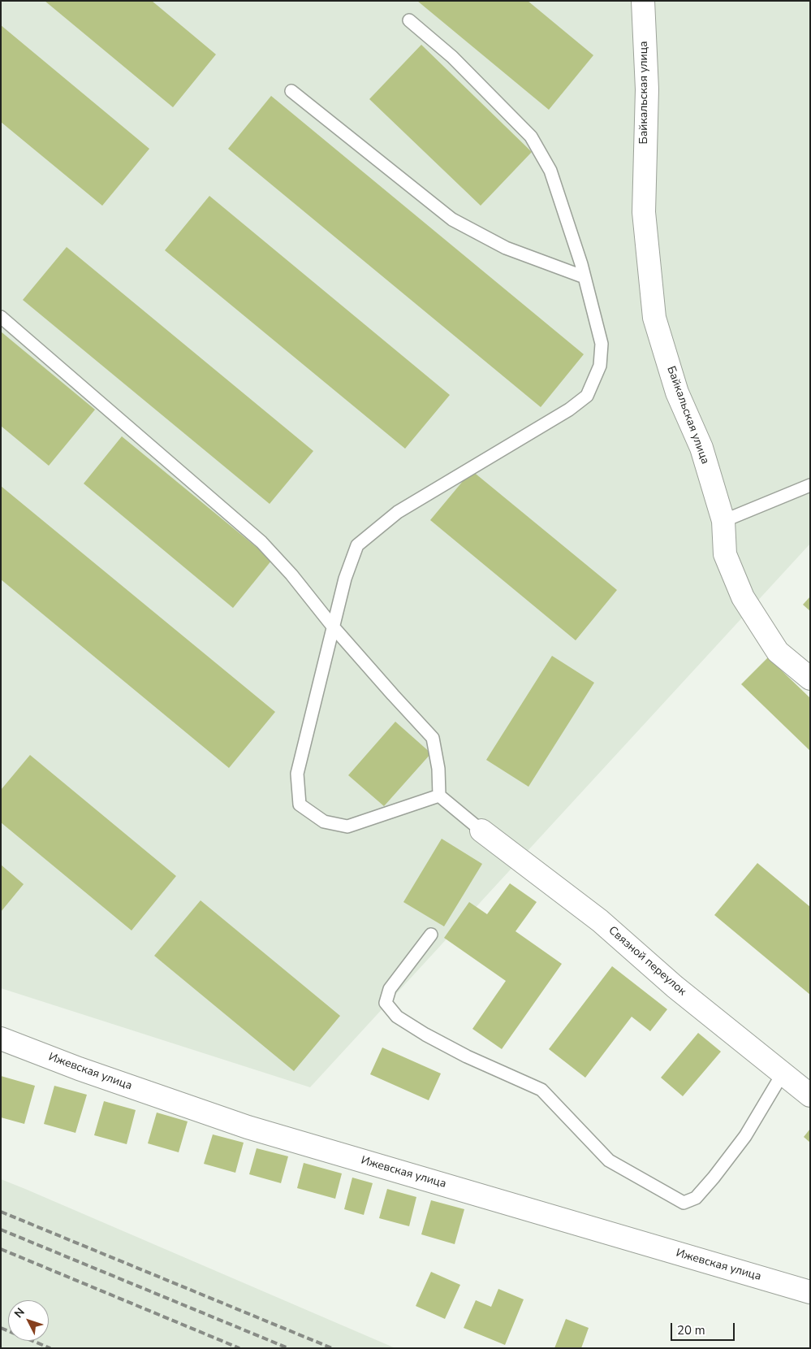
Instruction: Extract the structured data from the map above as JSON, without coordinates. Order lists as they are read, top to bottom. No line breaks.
{"streets":{"street":["Байкальская улица","Связной переулок","Ижевская улица"]},"scale_bar":"20 m","north":"top left"}
